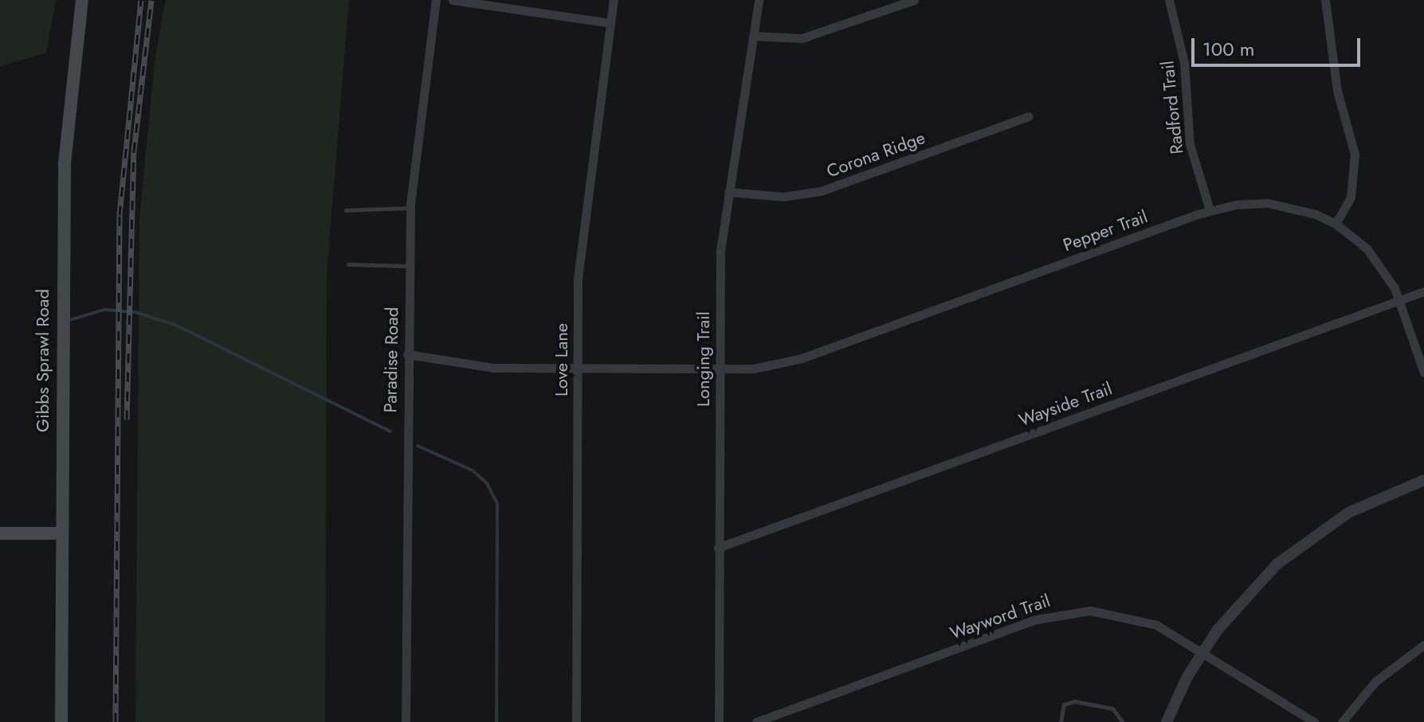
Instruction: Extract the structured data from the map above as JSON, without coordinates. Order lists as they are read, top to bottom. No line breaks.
{"streets":{"main road":["Gibbs Sprawl Road"],"street":["Radford Trail","Corona Ridge","Pepper Trail","Longing Trail","Paradise Road","Love Lane","Wayside Trail","Wayword Trail"]},"crossings":[["Radford Trail","Pepper Trail"],["Corona Ridge","Longing Trail"],["Pepper Trail","Longing Trail"],["Pepper Trail","Paradise Road"],["Pepper Trail","Love Lane"],["Pepper Trail","Wayside Trail"],["Longing Trail","Wayside Trail"]],"scale_bar":"100 m"}
